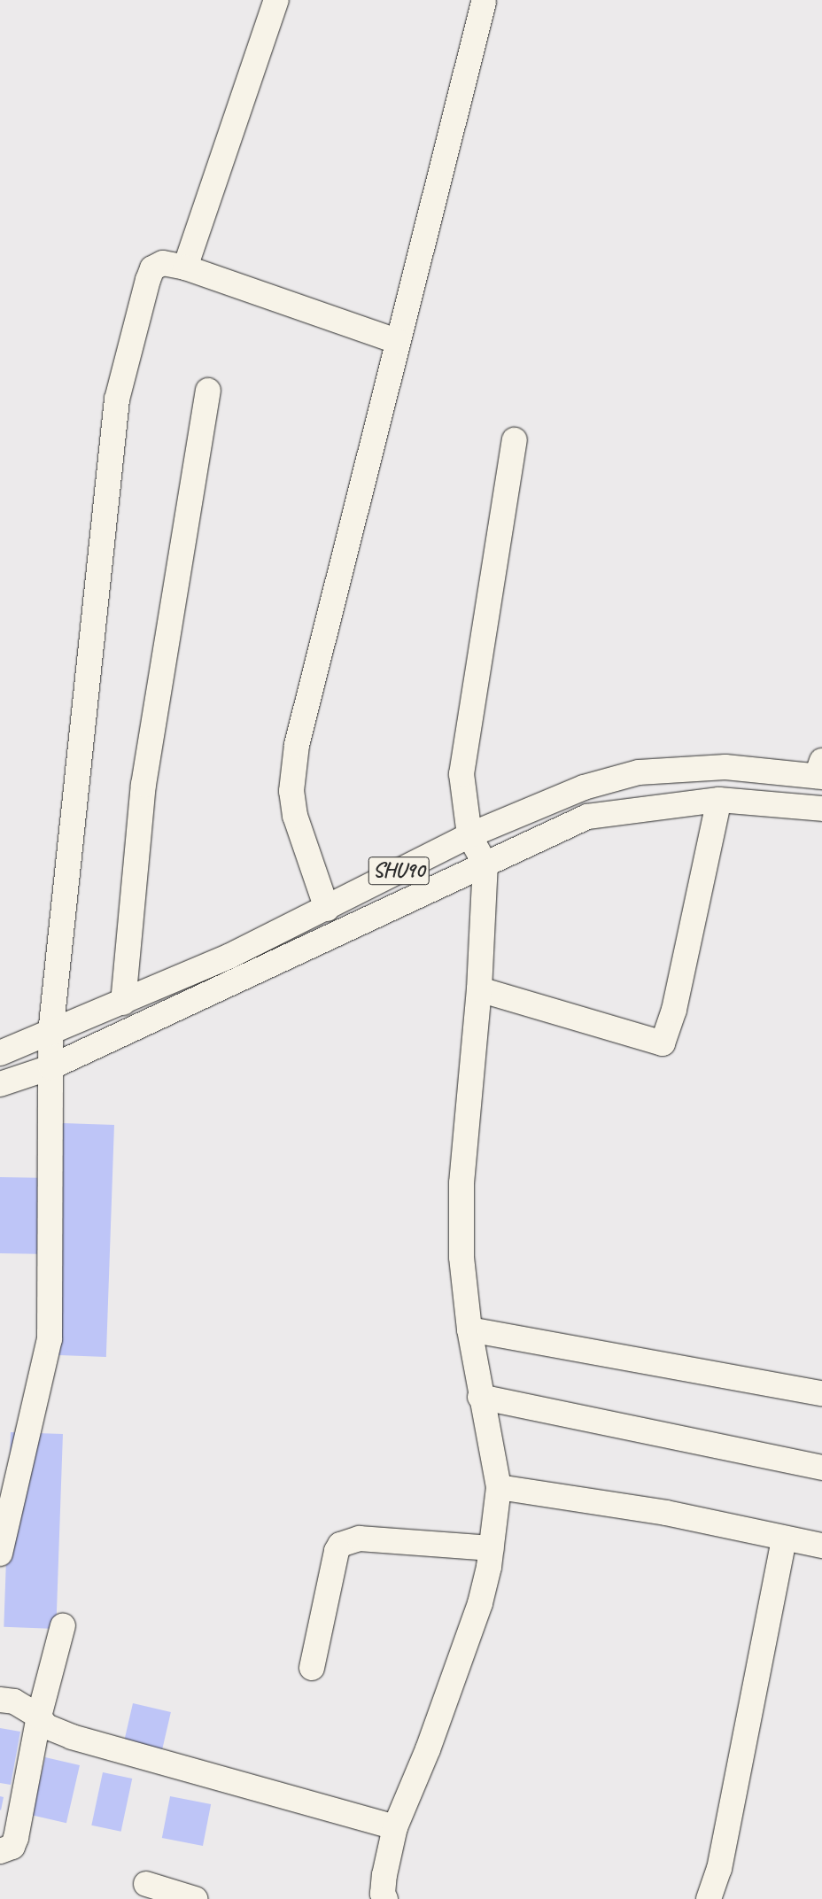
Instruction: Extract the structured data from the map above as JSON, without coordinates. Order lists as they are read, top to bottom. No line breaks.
{"streets":{"street":["SHU90"]}}
